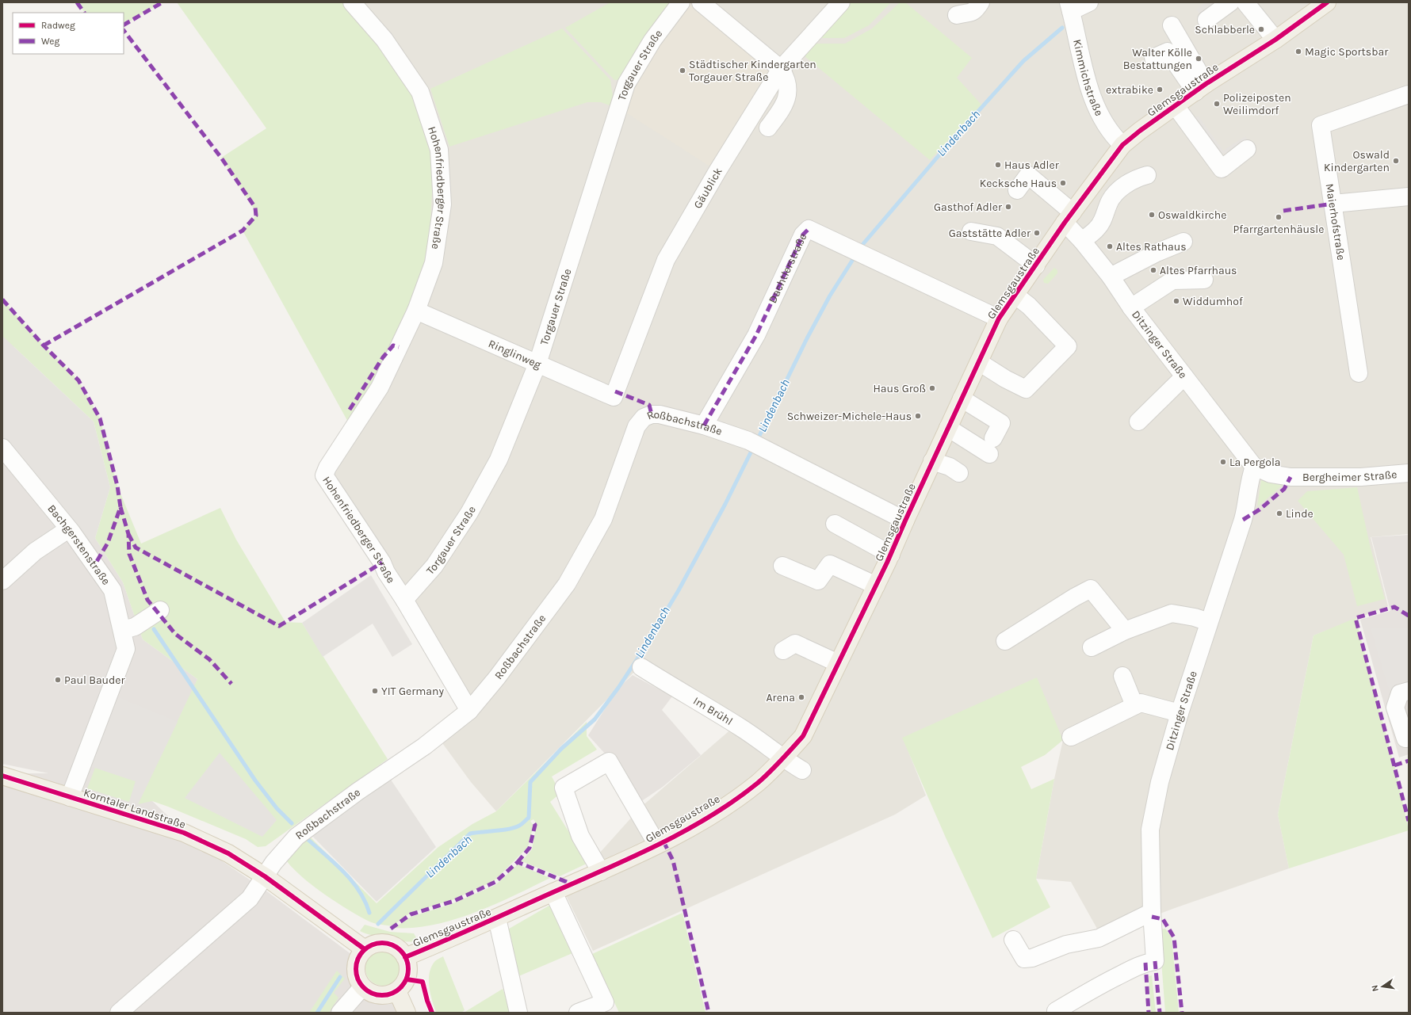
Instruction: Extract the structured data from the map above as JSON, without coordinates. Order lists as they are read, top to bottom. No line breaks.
{"streets":{"main road":["Glemsgaustraße","Korntaler Landstraße"],"street":["Torgauer Straße","Kimmichstraße","Gäublick","Hohenfriedberger Straße","Maierhofstraße","Dachtlerstraße","Ditzinger Straße","Ringlinweg","Roßbachstraße","Bergheimer Straße","Bachgerstenstraße","Im Brühl"]},"crossings":[["Torgauer Straße","Hohenfriedberger Straße"],["Torgauer Straße","Ringlinweg"],["Kimmichstraße","Glemsgaustraße"],["Glemsgaustraße","Dachtlerstraße"],["Glemsgaustraße","Ditzinger Straße"],["Glemsgaustraße","Roßbachstraße"],["Glemsgaustraße","Im Brühl"],["Glemsgaustraße","Korntaler Landstraße"],["Gäublick","Ringlinweg"],["Hohenfriedberger Straße","Ringlinweg"],["Hohenfriedberger Straße","Roßbachstraße"],["Dachtlerstraße","Roßbachstraße"],["Ditzinger Straße","Bergheimer Straße"],["Roßbachstraße","Korntaler Landstraße"],["Bachgerstenstraße","Korntaler Landstraße"]],"water":["Lindenbach"],"places":["Schlabberle","Magic Sportsbar","Walter Kölle Bestattungen","Städtischer Kindergarten Torgauer Straße","extrabike","Polizeiposten Weilimdorf","Oswald Kindergarten","Haus Adler","Kecksche Haus","Gasthof Adler","Oswaldkirche","Pfarrgartenhäusle","Gaststätte Adler","Altes Rathaus","Altes Pfarrhaus","Widdumhof","Haus Groß","Schweizer-Michele-Haus","La Pergola","Linde","Paul Bauder","YIT Germany","Arena"],"legend":["Radweg","Weg"],"north":"left"}
